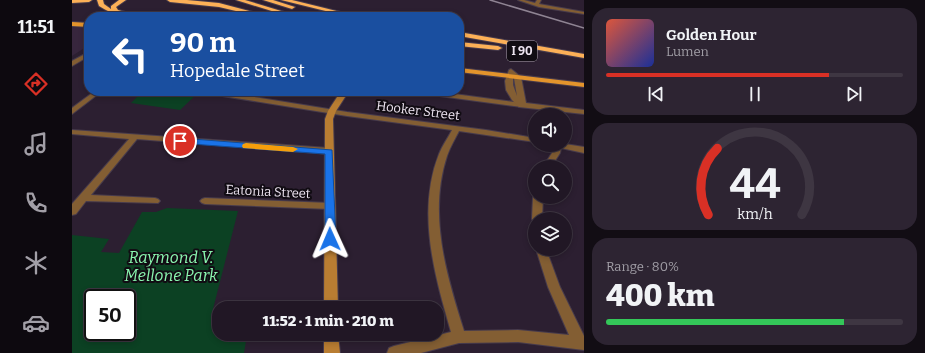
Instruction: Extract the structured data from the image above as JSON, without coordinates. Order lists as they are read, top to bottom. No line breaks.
{"streets":{"highway":["I 90"],"street":["Hooker Street","Eatonia Street"]},"parks":["Raymond V. Mellone Park"],"page":{"tabs":"11:51","turn":["90 m","Hopedale Street"],"song":["Golden Hour","Lumen"],"tile":["Range · 80%","400 km"],"limit":"50","trip":"11:52 · 1 min · 210 m","gauge":["44","km/h"]}}
